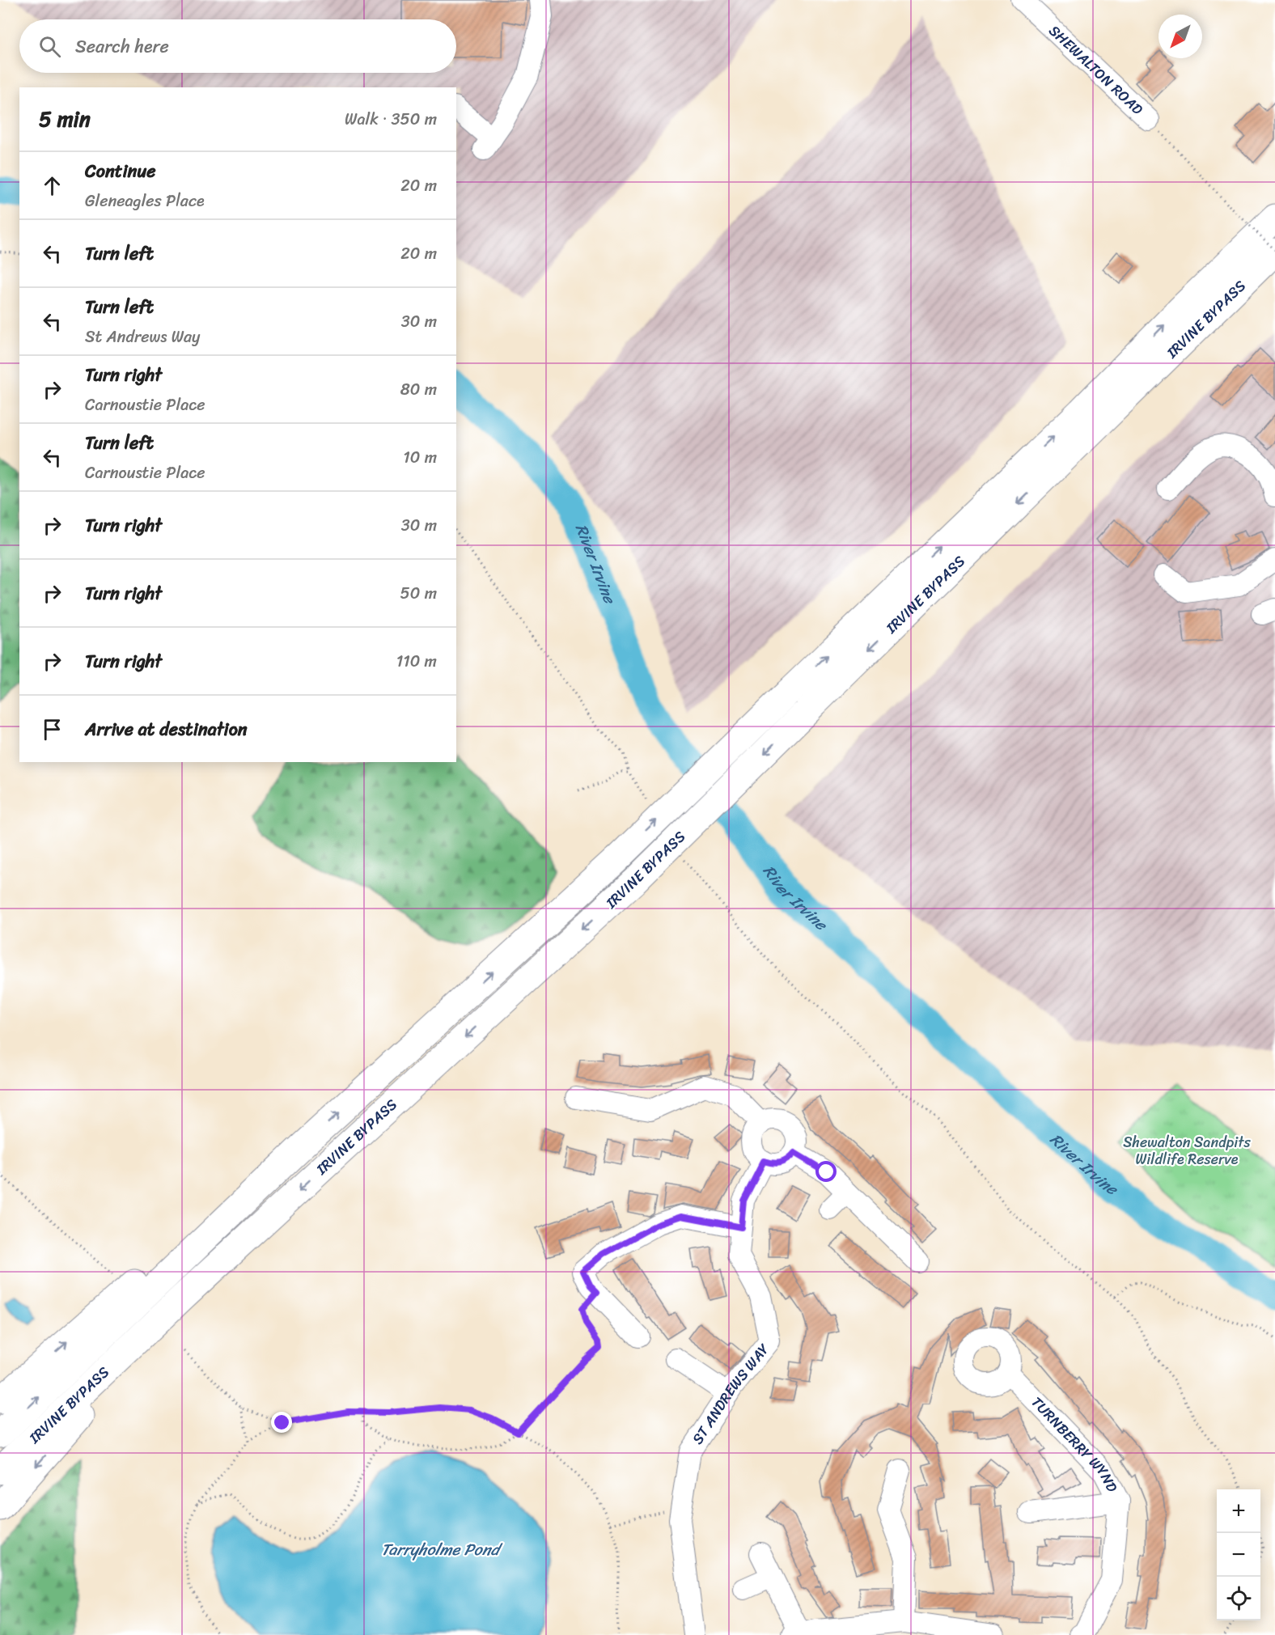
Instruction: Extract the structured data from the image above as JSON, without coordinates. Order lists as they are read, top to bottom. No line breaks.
{"streets":{"highway":["IRVINE BYPASS"],"street":["SHEWALTON ROAD","ST ANDREWS WAY","TURNBERRY WYND"]},"water":["River Irvine","Tarryholme Pond"],"parks":["Shewalton Sandpits Wildlife Reserve"],"north":"bottom left","page":{"search":"Search here","heading":["5 min","Walk · 350 m"],"list":[["Continue","Gleneagles Place","20 m"],["Turn left","20 m"],["Turn left","St Andrews Way","30 m"],["Turn right","Carnoustie Place","80 m"],["Turn left","Carnoustie Place","10 m"],["Turn right","30 m"],["Turn right","50 m"],["Turn right","110 m"],"Arrive at destination"],"map_buttons":["+","−"]}}
